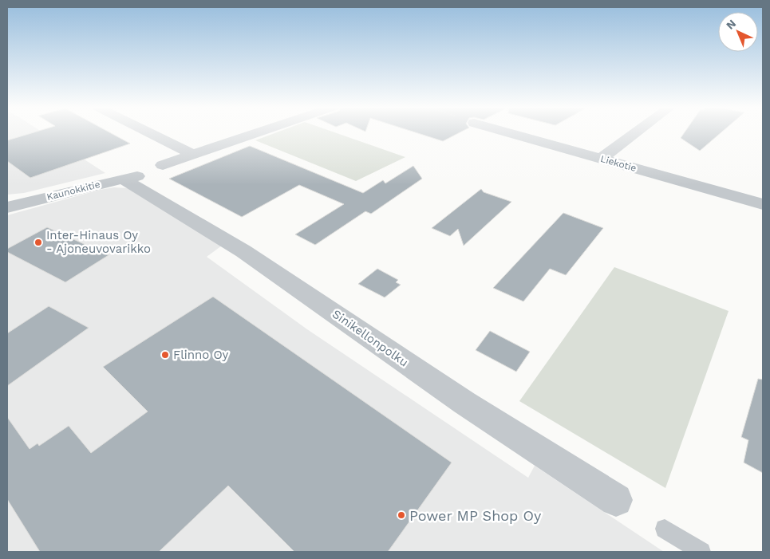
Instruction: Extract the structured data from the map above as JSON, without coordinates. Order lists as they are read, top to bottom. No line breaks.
{"streets":{"street":["Liekotie","Kaunokkitie","Sinikellonpolku"]},"crossings":[["Kaunokkitie","Sinikellonpolku"]],"places":["Inter-Hinaus Oy - Ajoneuvovarikko","Flinno Oy","Power MP Shop Oy"],"north":"top left"}
